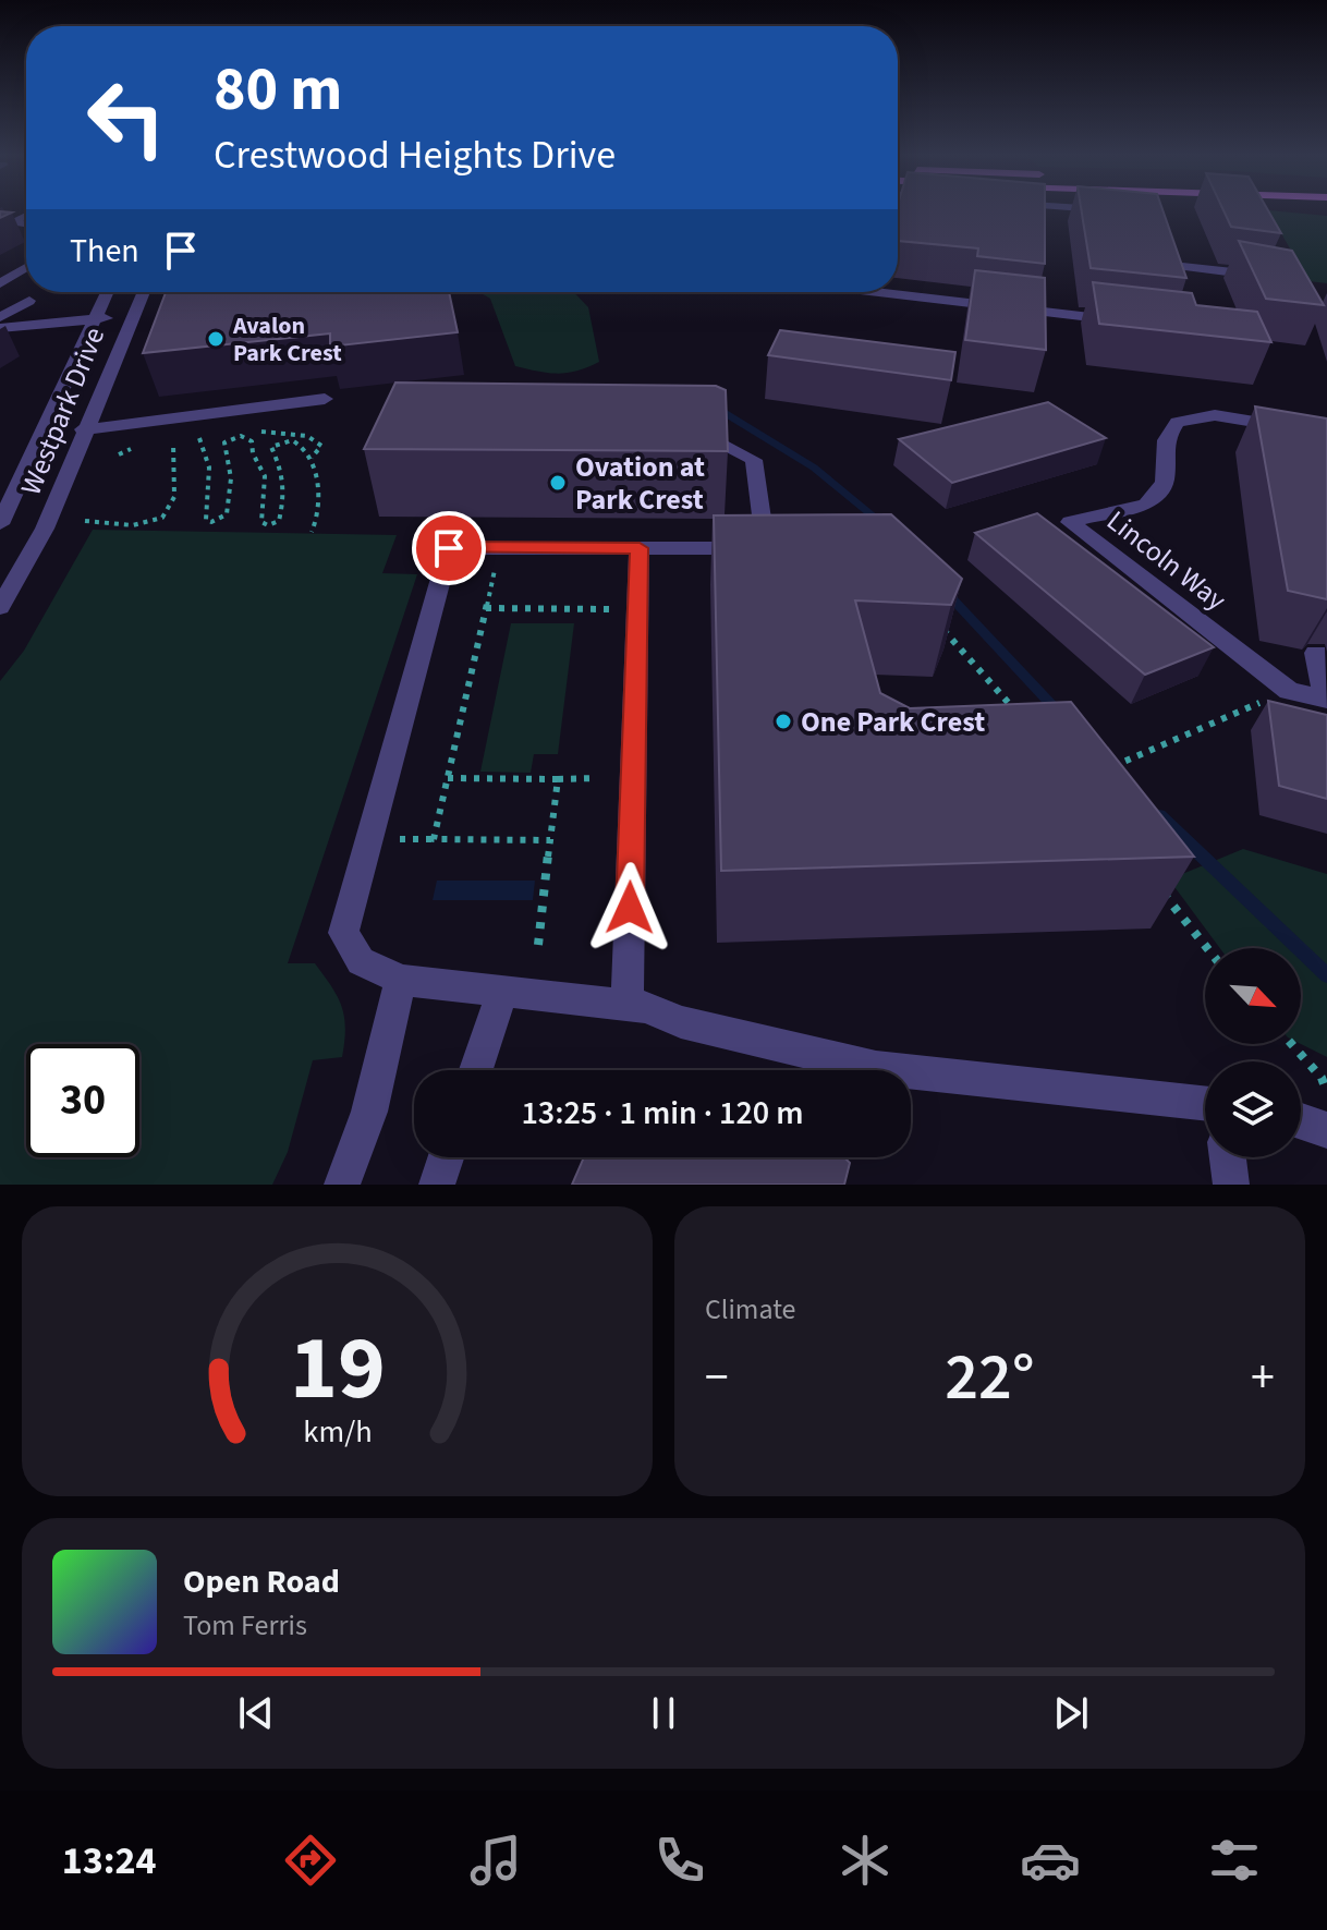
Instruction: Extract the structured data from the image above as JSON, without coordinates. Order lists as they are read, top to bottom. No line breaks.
{"streets":{"street":["Westpark Drive","Lincoln Way"]},"places":["Avalon Park Crest","Ovation at Park Crest","One Park Crest"],"north":"bottom right","page":{"turn":["80 m","Crestwood Heights Drive"],"then":"Then","limit":"30","trip":"13:25 · 1 min · 120 m","tile":"Climate","heat":["−","22°","+"],"song":["Open Road","Tom Ferris"],"tabs":"13:24","gauge":["19","km/h"]}}
